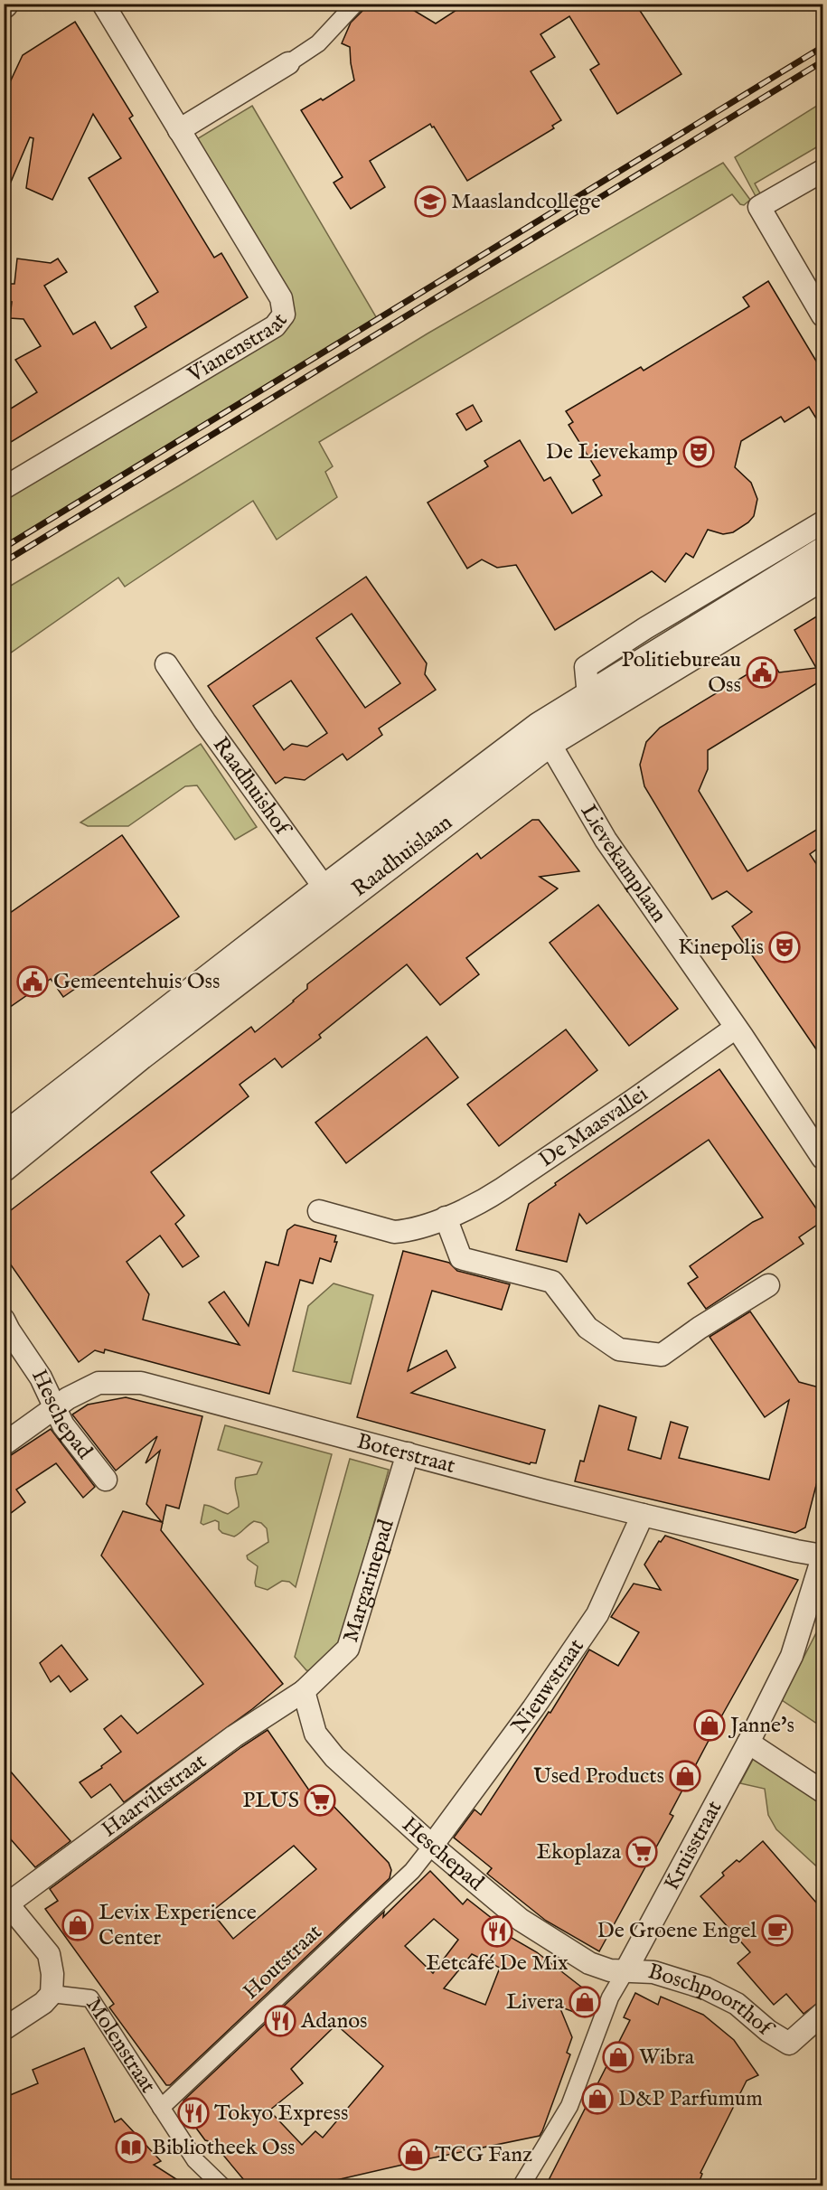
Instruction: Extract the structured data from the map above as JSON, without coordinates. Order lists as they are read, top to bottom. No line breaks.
{"streets":{"street":["Vianenstraat","Raadhuishof","Raadhuislaan","Lievekamplaan","De Maasvallei","Heschepad","Boterstraat","Margarinepad","Nieuwstraat","Haarviltstraat","Kruisstraat","Houtstraat","Boschpoorthof","Molenstraat"]},"crossings":[["Raadhuishof","Raadhuislaan"],["Raadhuislaan","Lievekamplaan"],["Lievekamplaan","De Maasvallei"],["Heschepad","Boterstraat"],["Heschepad","Margarinepad"],["Heschepad","Nieuwstraat"],["Heschepad","Haarviltstraat"],["Heschepad","Kruisstraat"],["Heschepad","Houtstraat"],["Heschepad","Boschpoorthof"],["Boterstraat","Margarinepad"],["Boterstraat","Nieuwstraat"],["Boterstraat","Kruisstraat"],["Margarinepad","Haarviltstraat"],["Nieuwstraat","Houtstraat"],["Haarviltstraat","Molenstraat"],["Kruisstraat","Boschpoorthof"],["Houtstraat","Molenstraat"]],"places":{"school or university":["Maaslandcollege"],"theatre":["De Lievekamp","Kinepolis"],"public building":["Politiebureau Oss","Gemeentehuis Oss"],"shop":["Janne's","Used Products","Levix Experience Center","Livera","Wibra","D&P Parfumum","TCG Fanz"],"supermarket":["PLUS","Ekoplaza"],"cafe":["De Groene Engel"],"restaurant":["Eetcafé De Mix","Adanos","Tokyo Express"],"library":["Bibliotheek Oss"]}}
